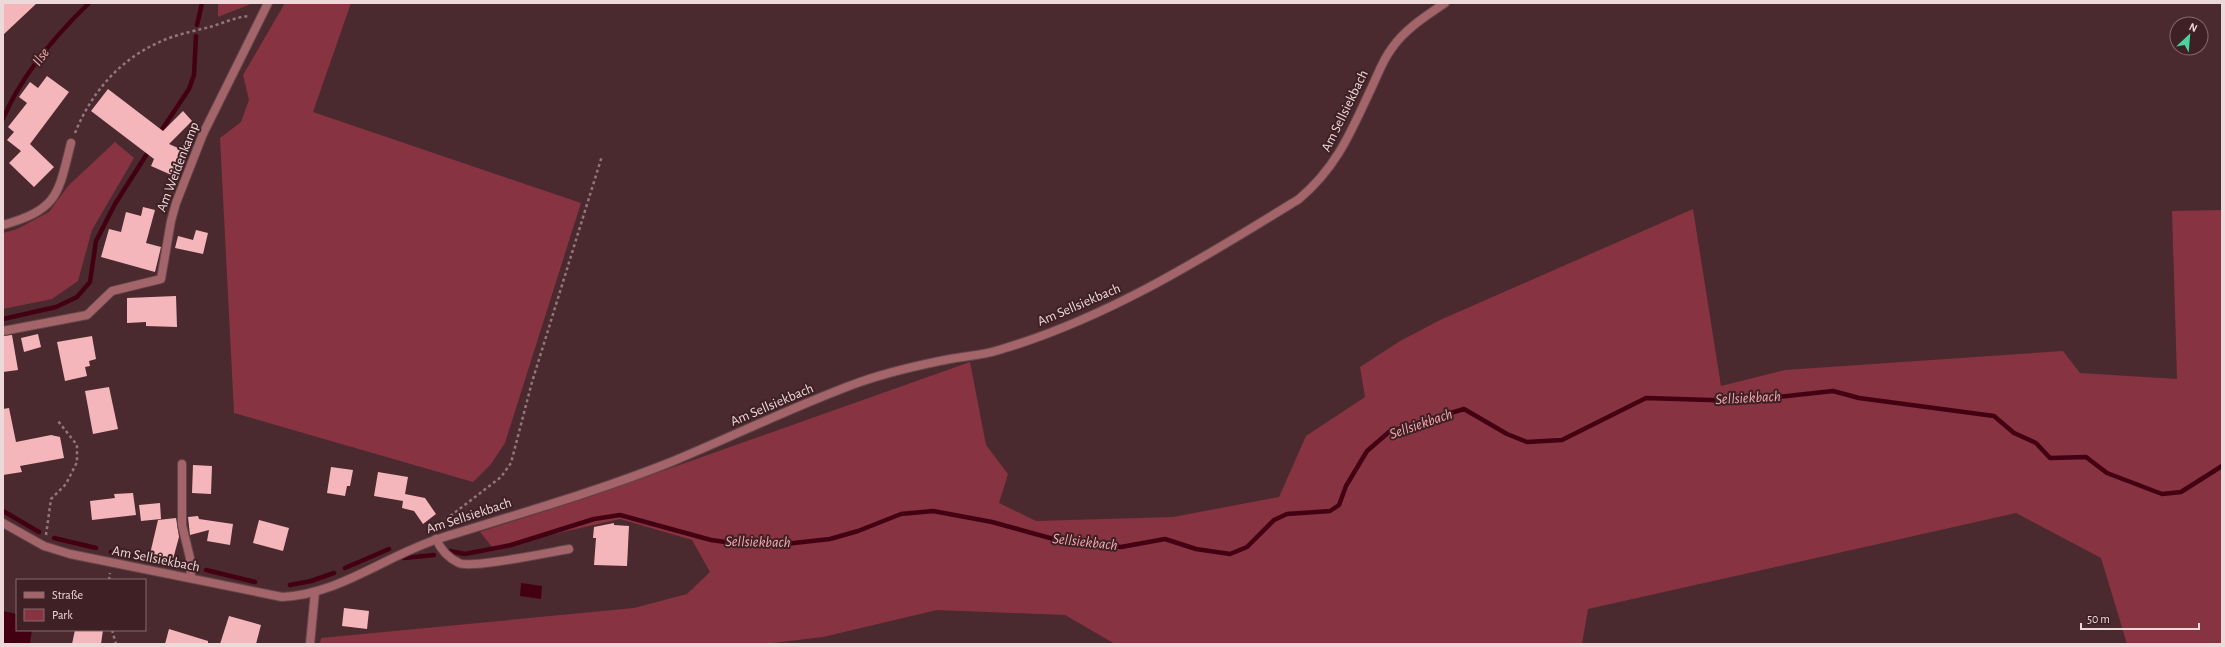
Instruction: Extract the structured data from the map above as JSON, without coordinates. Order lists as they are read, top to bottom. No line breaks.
{"streets":{"street":["Am Sellsiekbach","Am Weidenkamp"]},"water":["Ilse","Sellsiekbach"],"legend":["Straße","Park"],"scale_bar":"50 m","north":"top right"}
